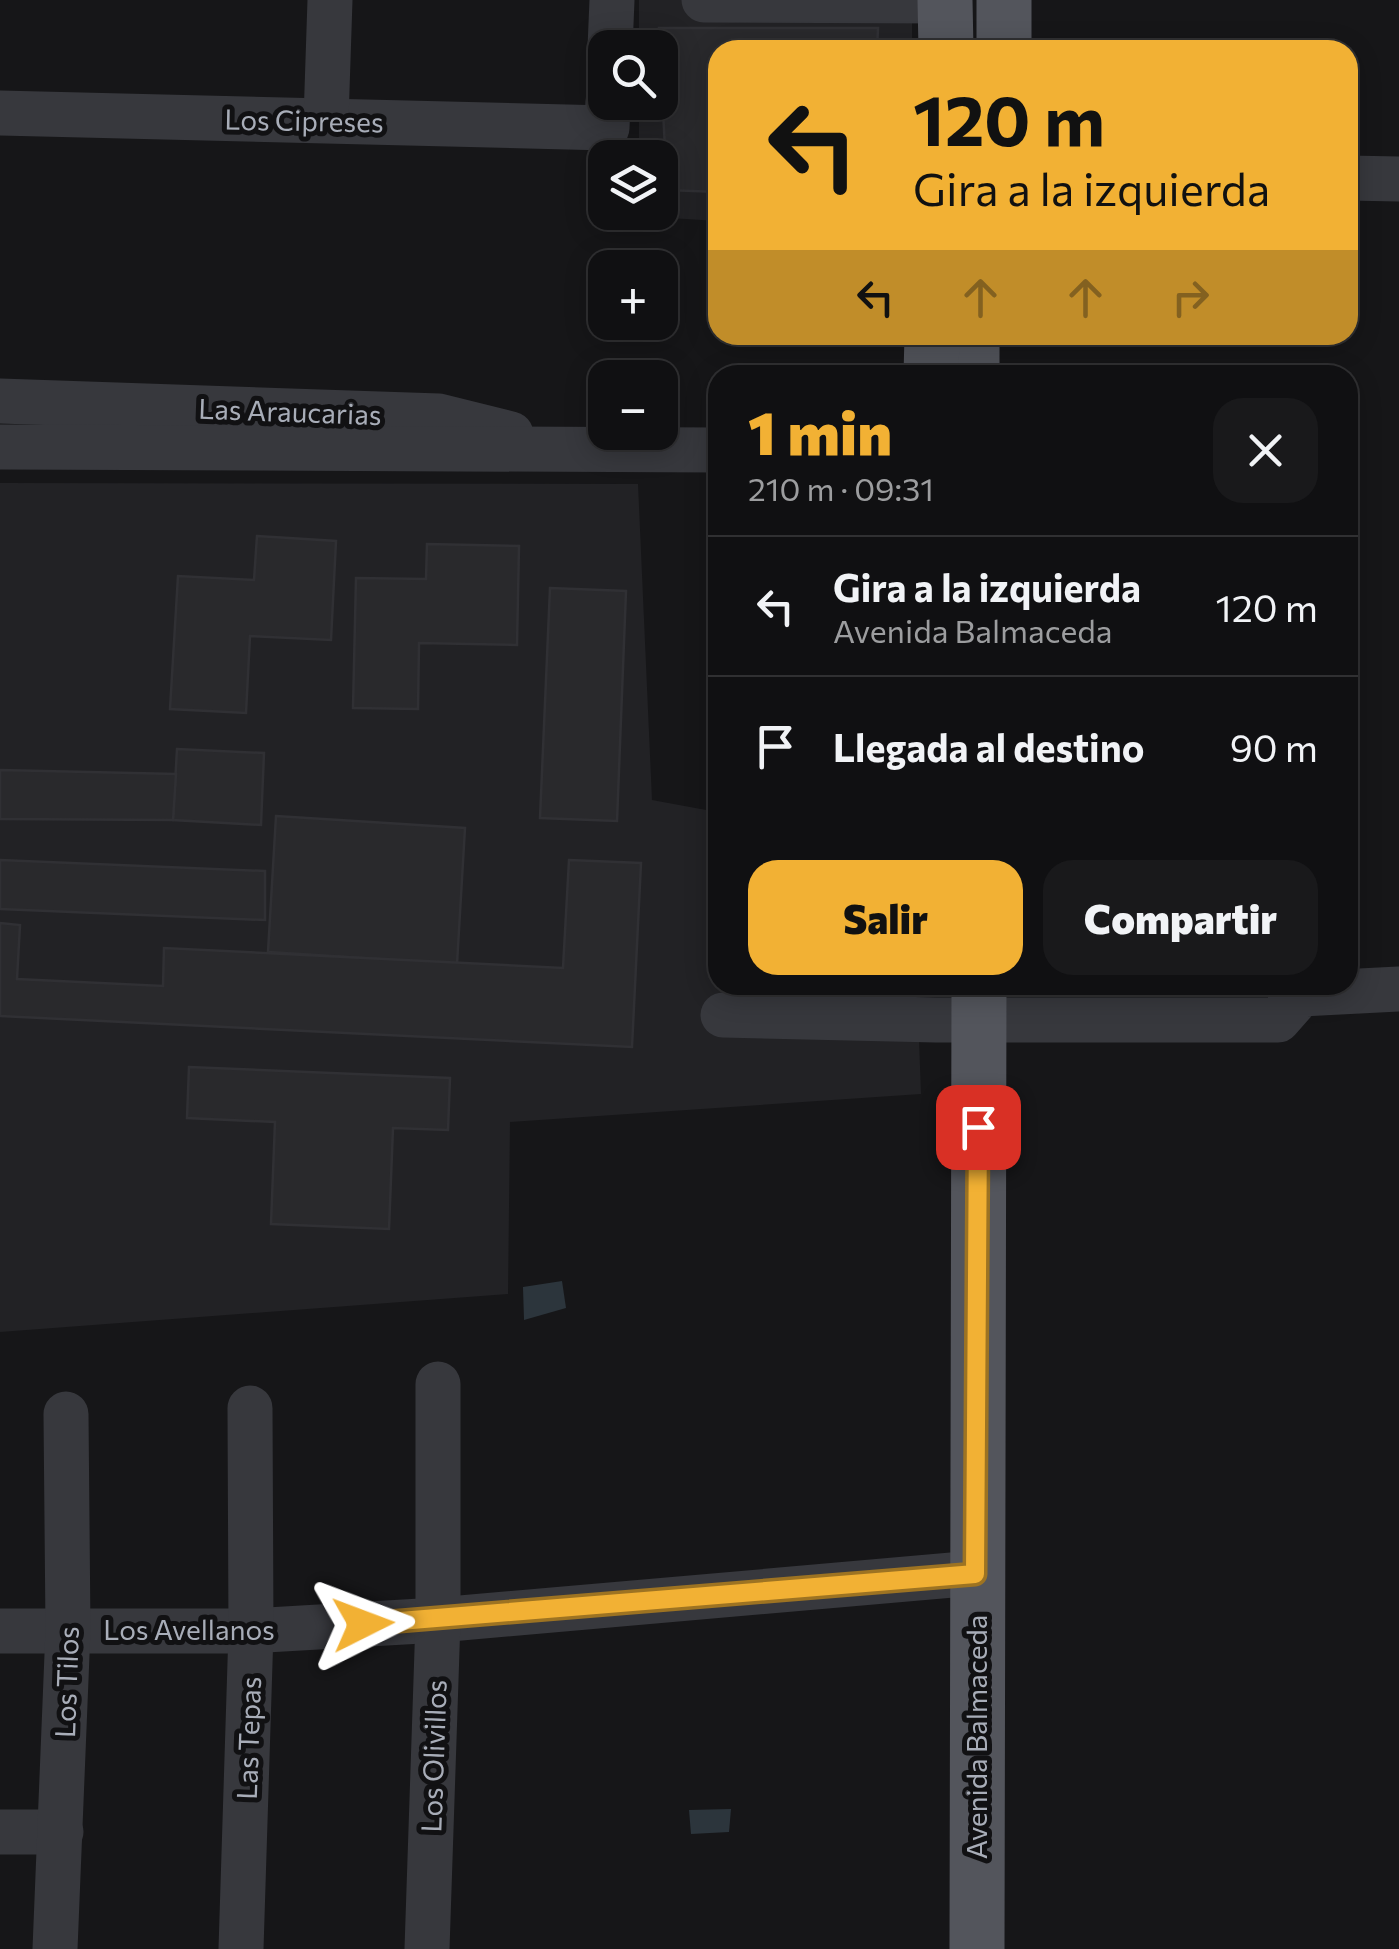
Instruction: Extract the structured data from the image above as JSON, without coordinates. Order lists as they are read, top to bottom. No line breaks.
{"streets":{"main road":["Avenida Balmaceda"],"street":["Los Cipreses","Las Araucarias","Los Avellanos","Los Tilos","Las Tepas","Los Olivillos"]},"crossings":[["Los Avellanos","Los Tilos"],["Los Avellanos","Avenida Balmaceda"],["Los Avellanos","Las Tepas"],["Los Avellanos","Los Olivillos"]],"page":{"map_buttons":["+","−"],"turn":["120 m","Gira a la izquierda"],"heading":["1 min","210 m · 09:31"],"list":[{"name":"Gira a la izquierda","note":"Avenida Balmaceda","value":"120 m"},{"name":"Llegada al destino","value":"90 m"}],"buttons":["Salir","Compartir"]}}
